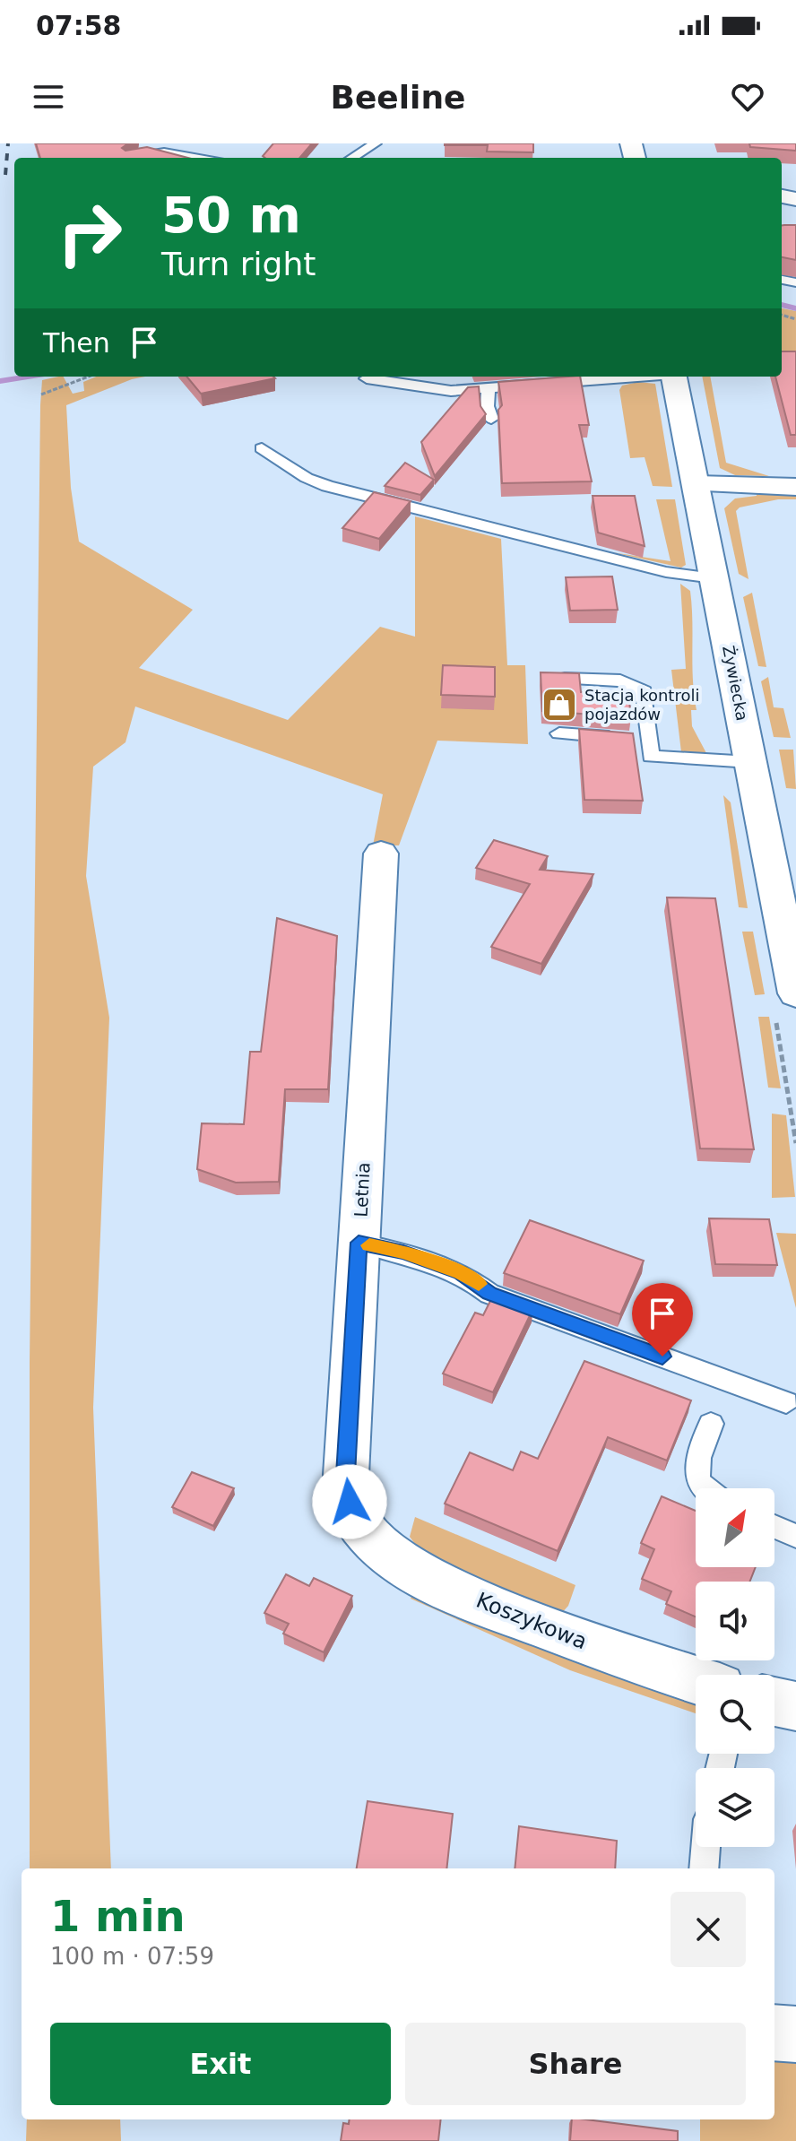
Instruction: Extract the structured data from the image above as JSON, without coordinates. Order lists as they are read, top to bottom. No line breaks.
{"streets":{"street":["Żywiecka","Letnia","Koszykowa"]},"crossings":[["Letnia","Koszykowa"]],"places":{"shop":["Stacja kontroli pojazdów"]},"north":"top right","page":{"status":"07:58","header":"Beeline","turn":["50 m","Turn right"],"then":"Then","heading":["1 min","100 m · 07:59"],"buttons":["Exit","Share"]}}
